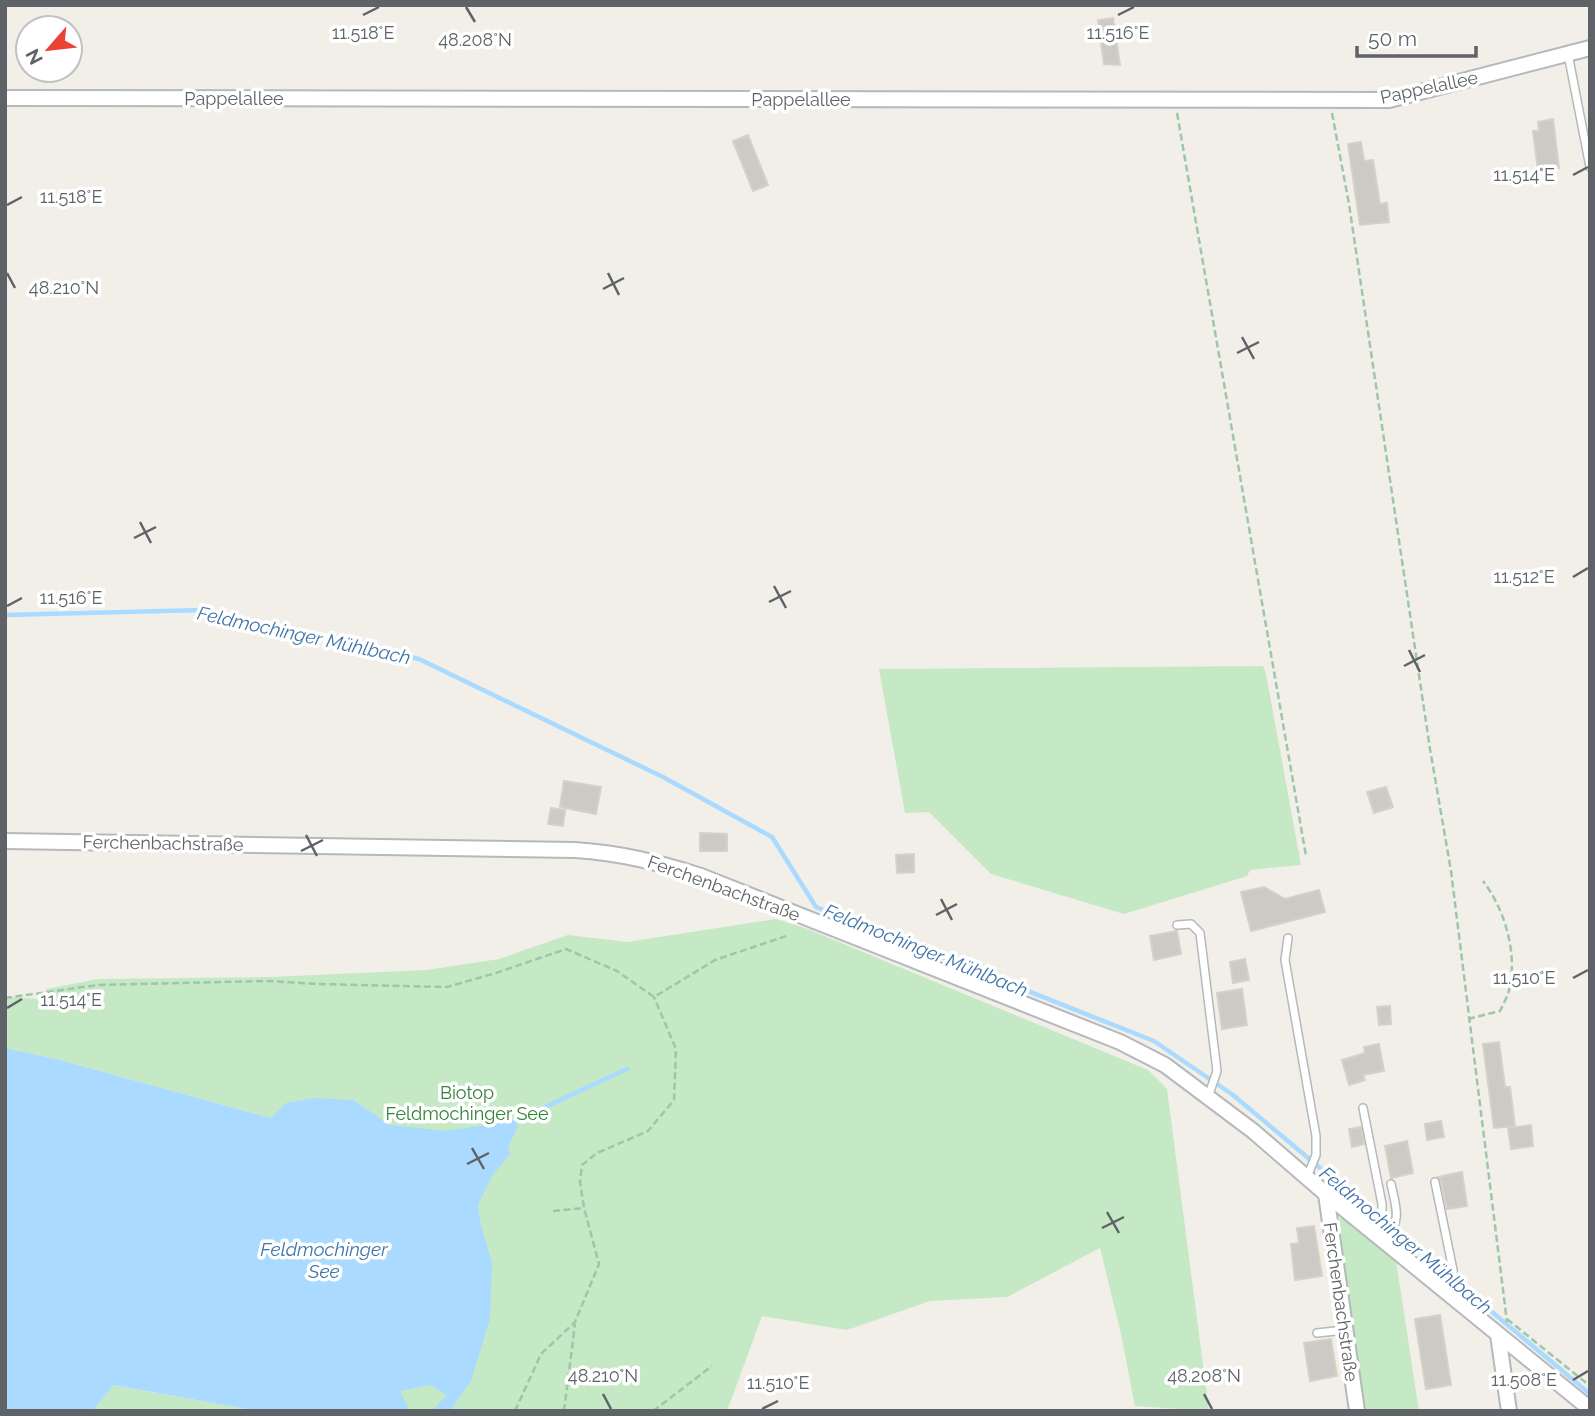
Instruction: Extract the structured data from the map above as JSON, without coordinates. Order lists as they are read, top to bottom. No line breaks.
{"streets":{"street":["Pappelallee","Ferchenbachstraße"]},"water":["Feldmochinger Mühlbach","Feldmochinger See"],"parks":["Biotop Feldmochinger See"],"scale_bar":"50 m","north":"bottom left","coordinates":["11.516°E","11.518°E","48.208°N","11.514°E","48.210°N","11.512°E","11.510°E","11.508°E"]}
